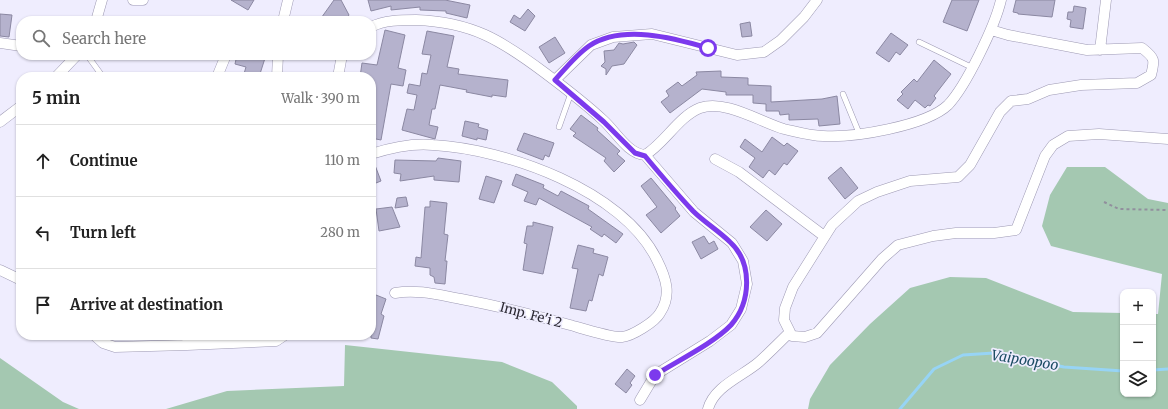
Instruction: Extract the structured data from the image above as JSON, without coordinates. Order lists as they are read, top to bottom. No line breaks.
{"streets":{"street":["Imp. Fe'i 2"]},"water":["Vaipoopoo"],"page":{"search":"Search here","heading":["5 min","Walk · 390 m"],"list":[["Continue","110 m"],["Turn left","280 m"],"Arrive at destination"],"map_buttons":["+","−"]}}
